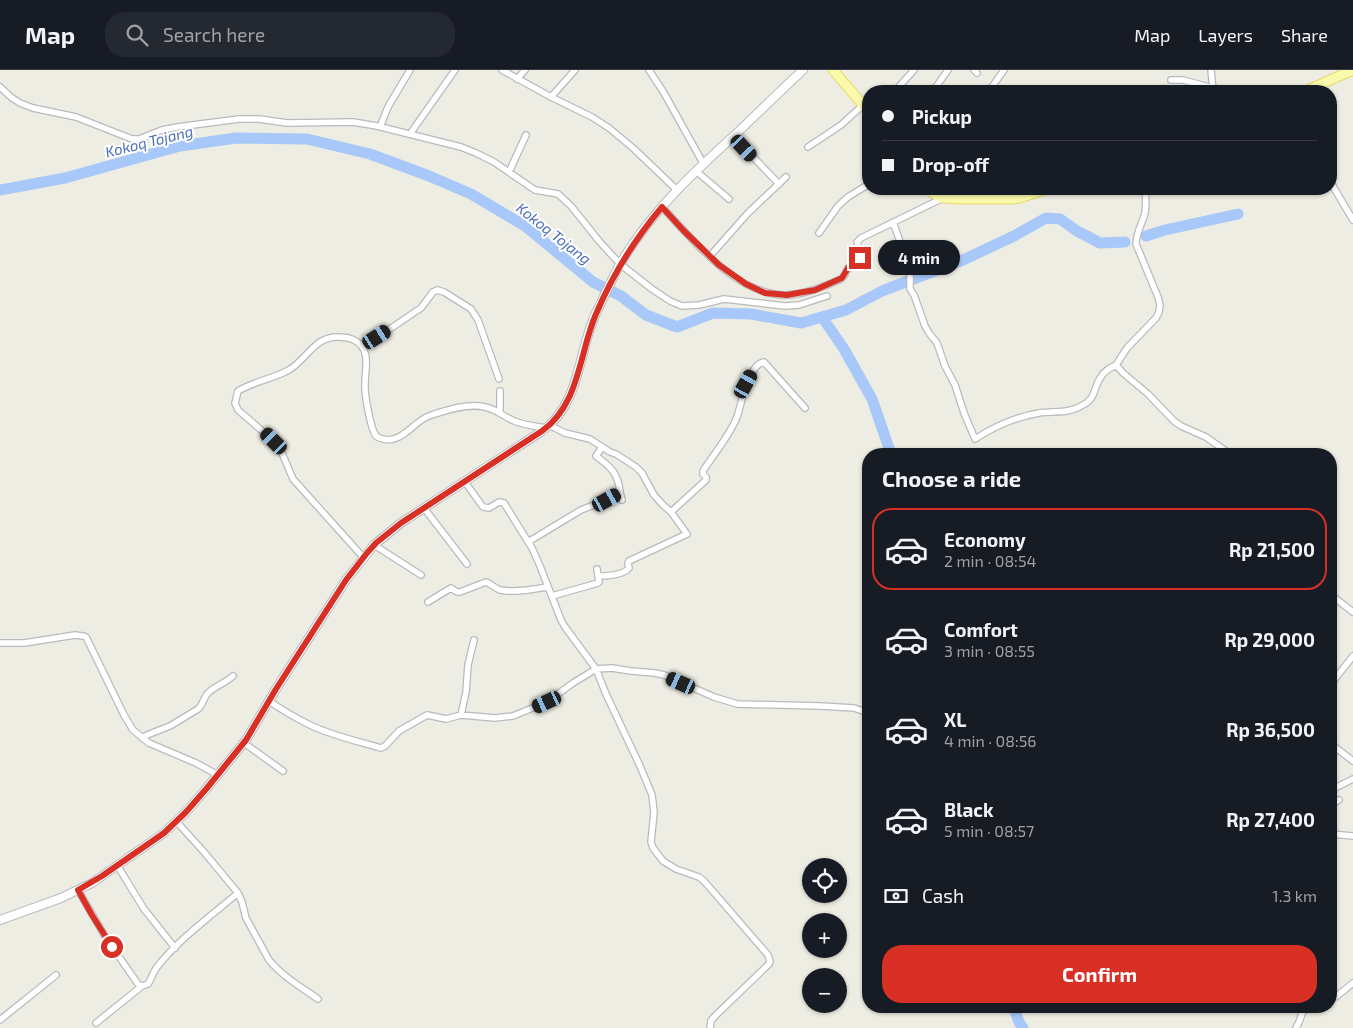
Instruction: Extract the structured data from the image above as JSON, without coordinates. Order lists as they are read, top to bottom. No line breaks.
{"water":["Kokoq Tojang"],"page":{"header":"Map","search":"Search here","nav":["Map","Layers","Share"],"banner":["Pickup","Drop-off"],"bubble":"4 min","heading":"Choose a ride","list":[{"name":"Economy","note":"2 min · 08:54","value":"Rp 21,500"},{"name":"Comfort","note":"3 min · 08:55","value":"Rp 29,000"},{"name":"XL","note":"4 min · 08:56","value":"Rp 36,500"},{"name":"Black","note":"5 min · 08:57","value":"Rp 27,400"}],"map_buttons":["+","−"],"pay":["Cash","1.3 km"],"buttons":"Confirm"}}
